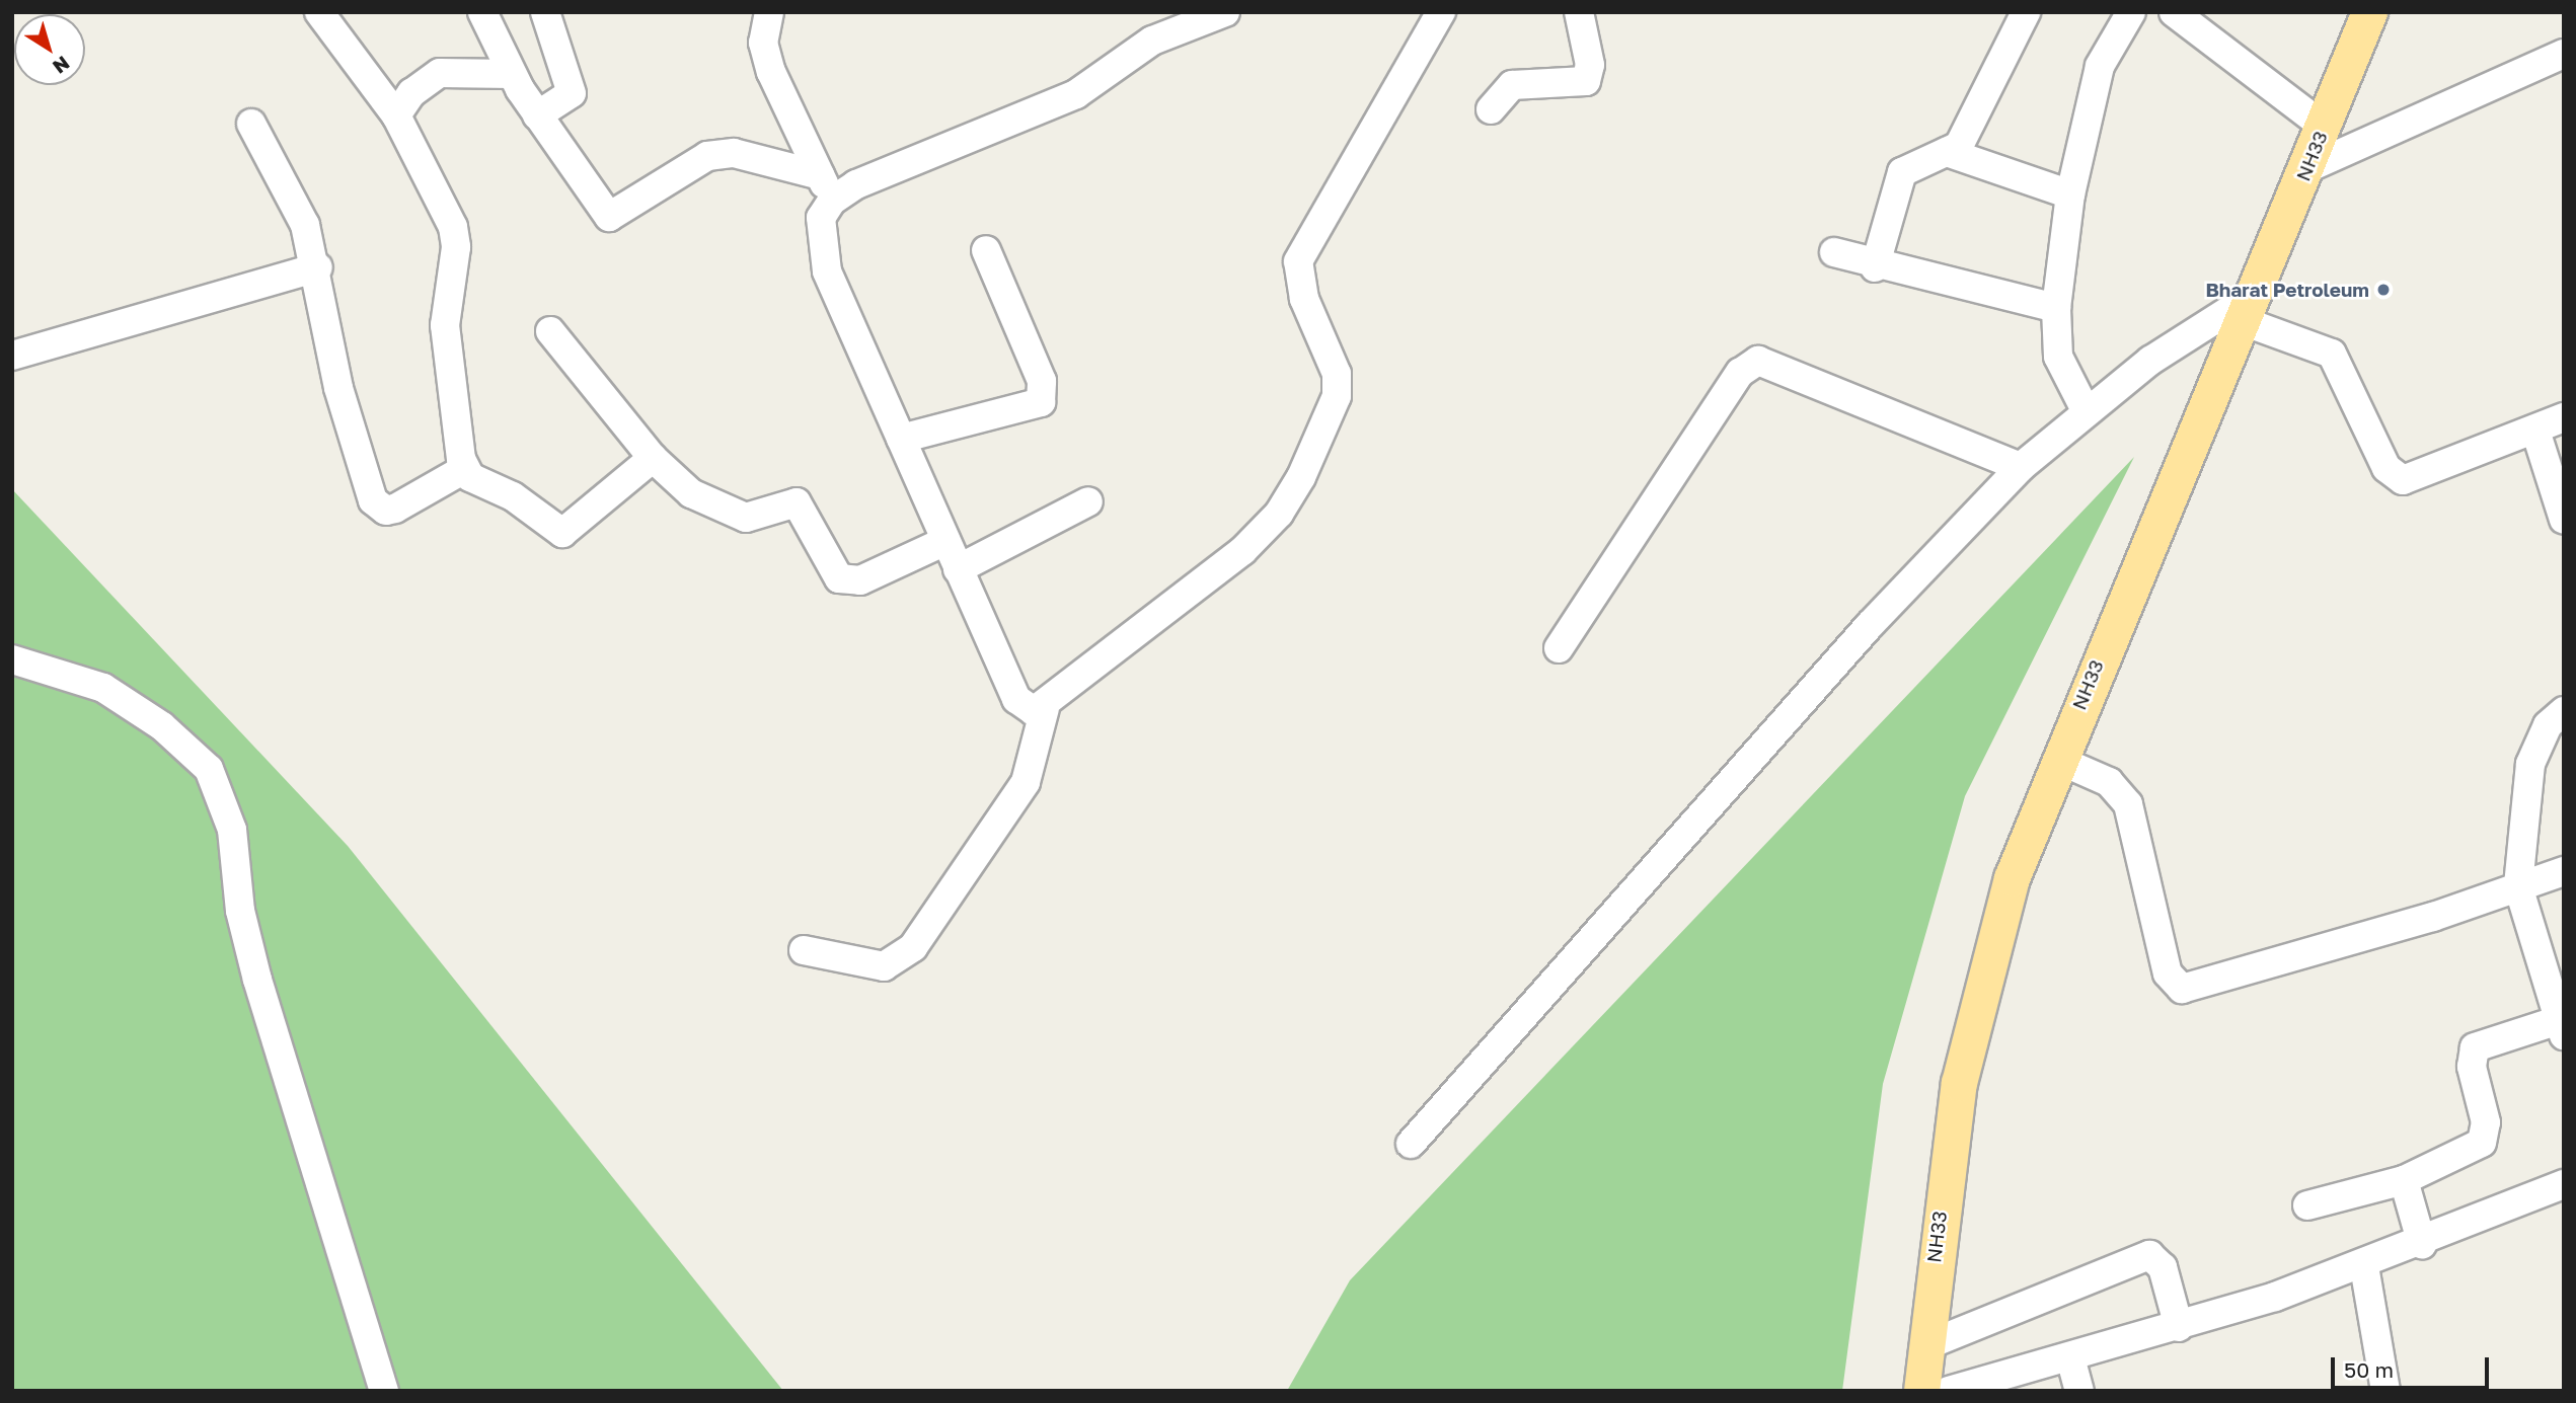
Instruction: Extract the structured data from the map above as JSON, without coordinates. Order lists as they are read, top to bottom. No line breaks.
{"streets":{"main road":["NH33"]},"places":["Bharat Petroleum"],"scale_bar":"50 m","north":"bottom right"}
